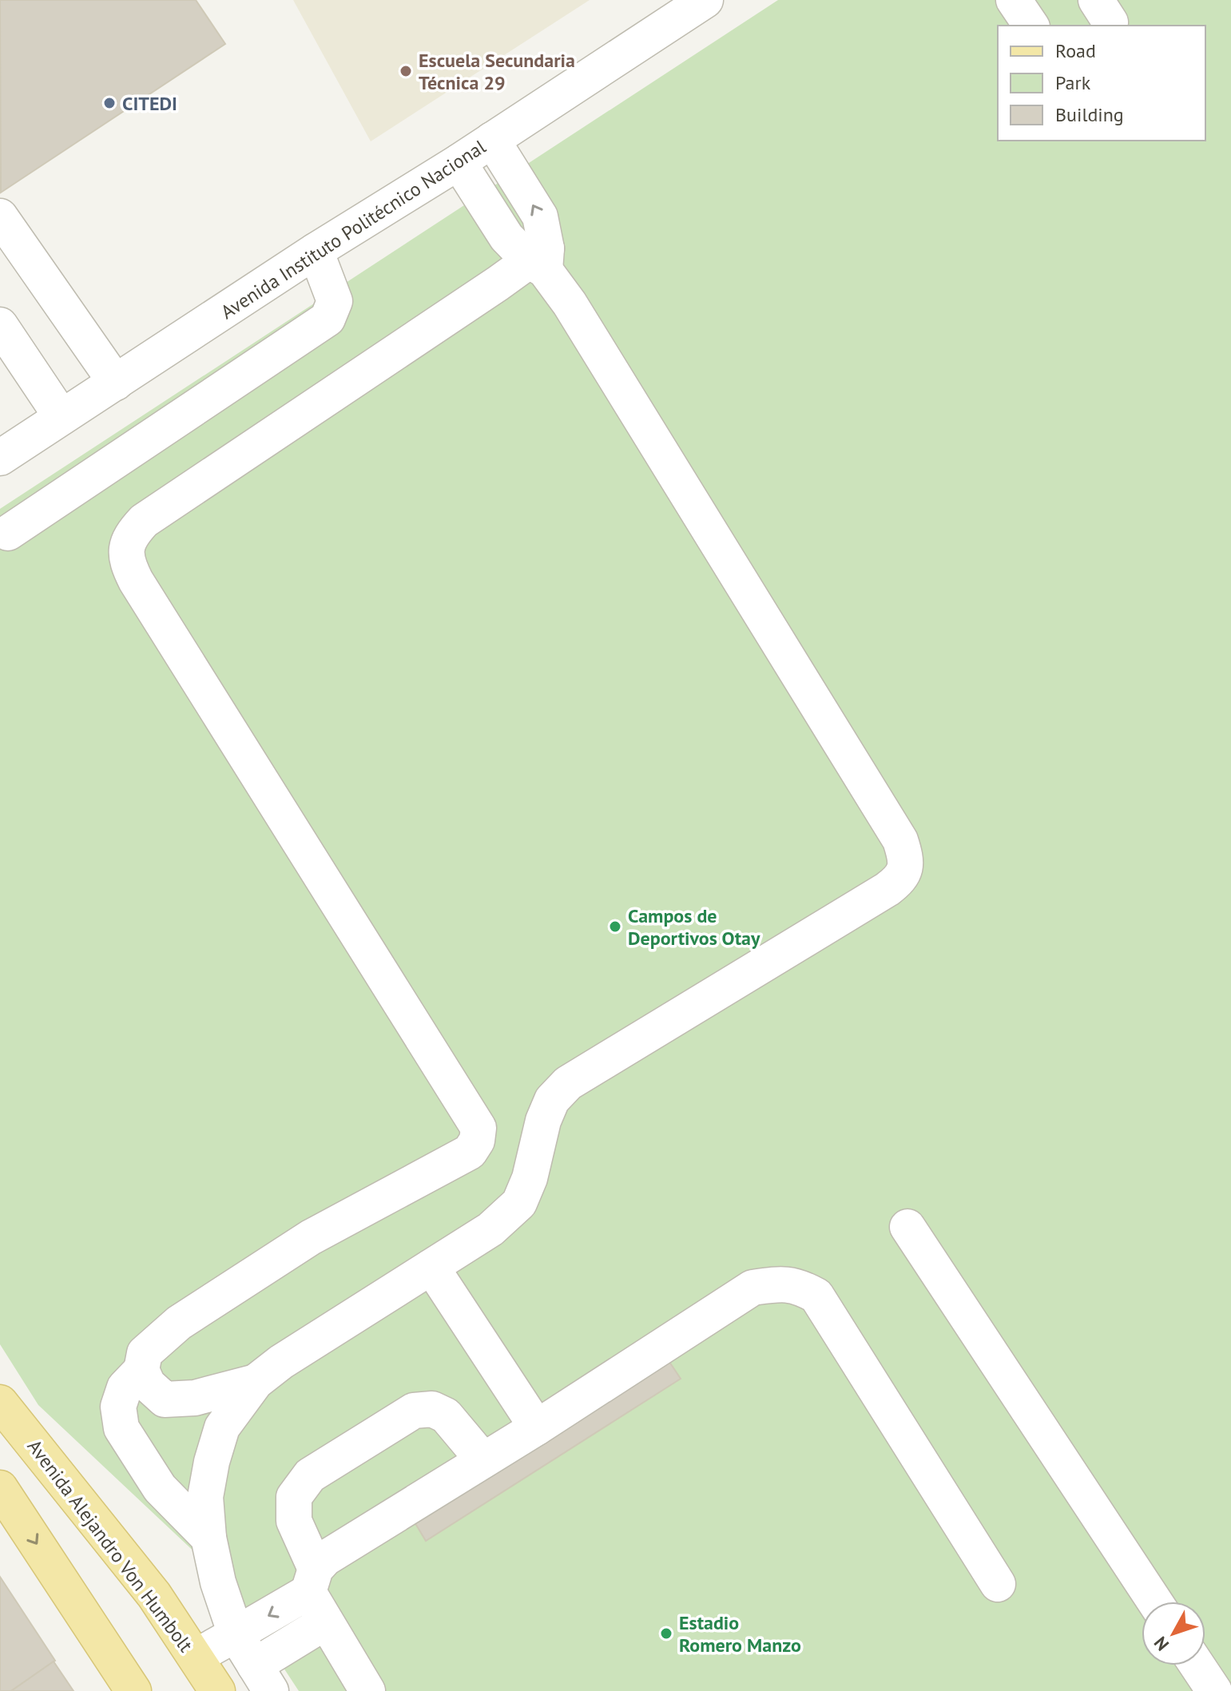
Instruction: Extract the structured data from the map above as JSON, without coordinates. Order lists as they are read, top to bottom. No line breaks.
{"streets":{"main road":["Avenida Alejandro Von Humbolt"],"street":["Avenida Instituto Politécnico Nacional"]},"places":["Escuela Secundaria Técnica 29","CITEDI","Campos de Deportivos Otay","Estadio Romero Manzo"],"legend":["Road","Park","Building"],"north":"bottom left"}
